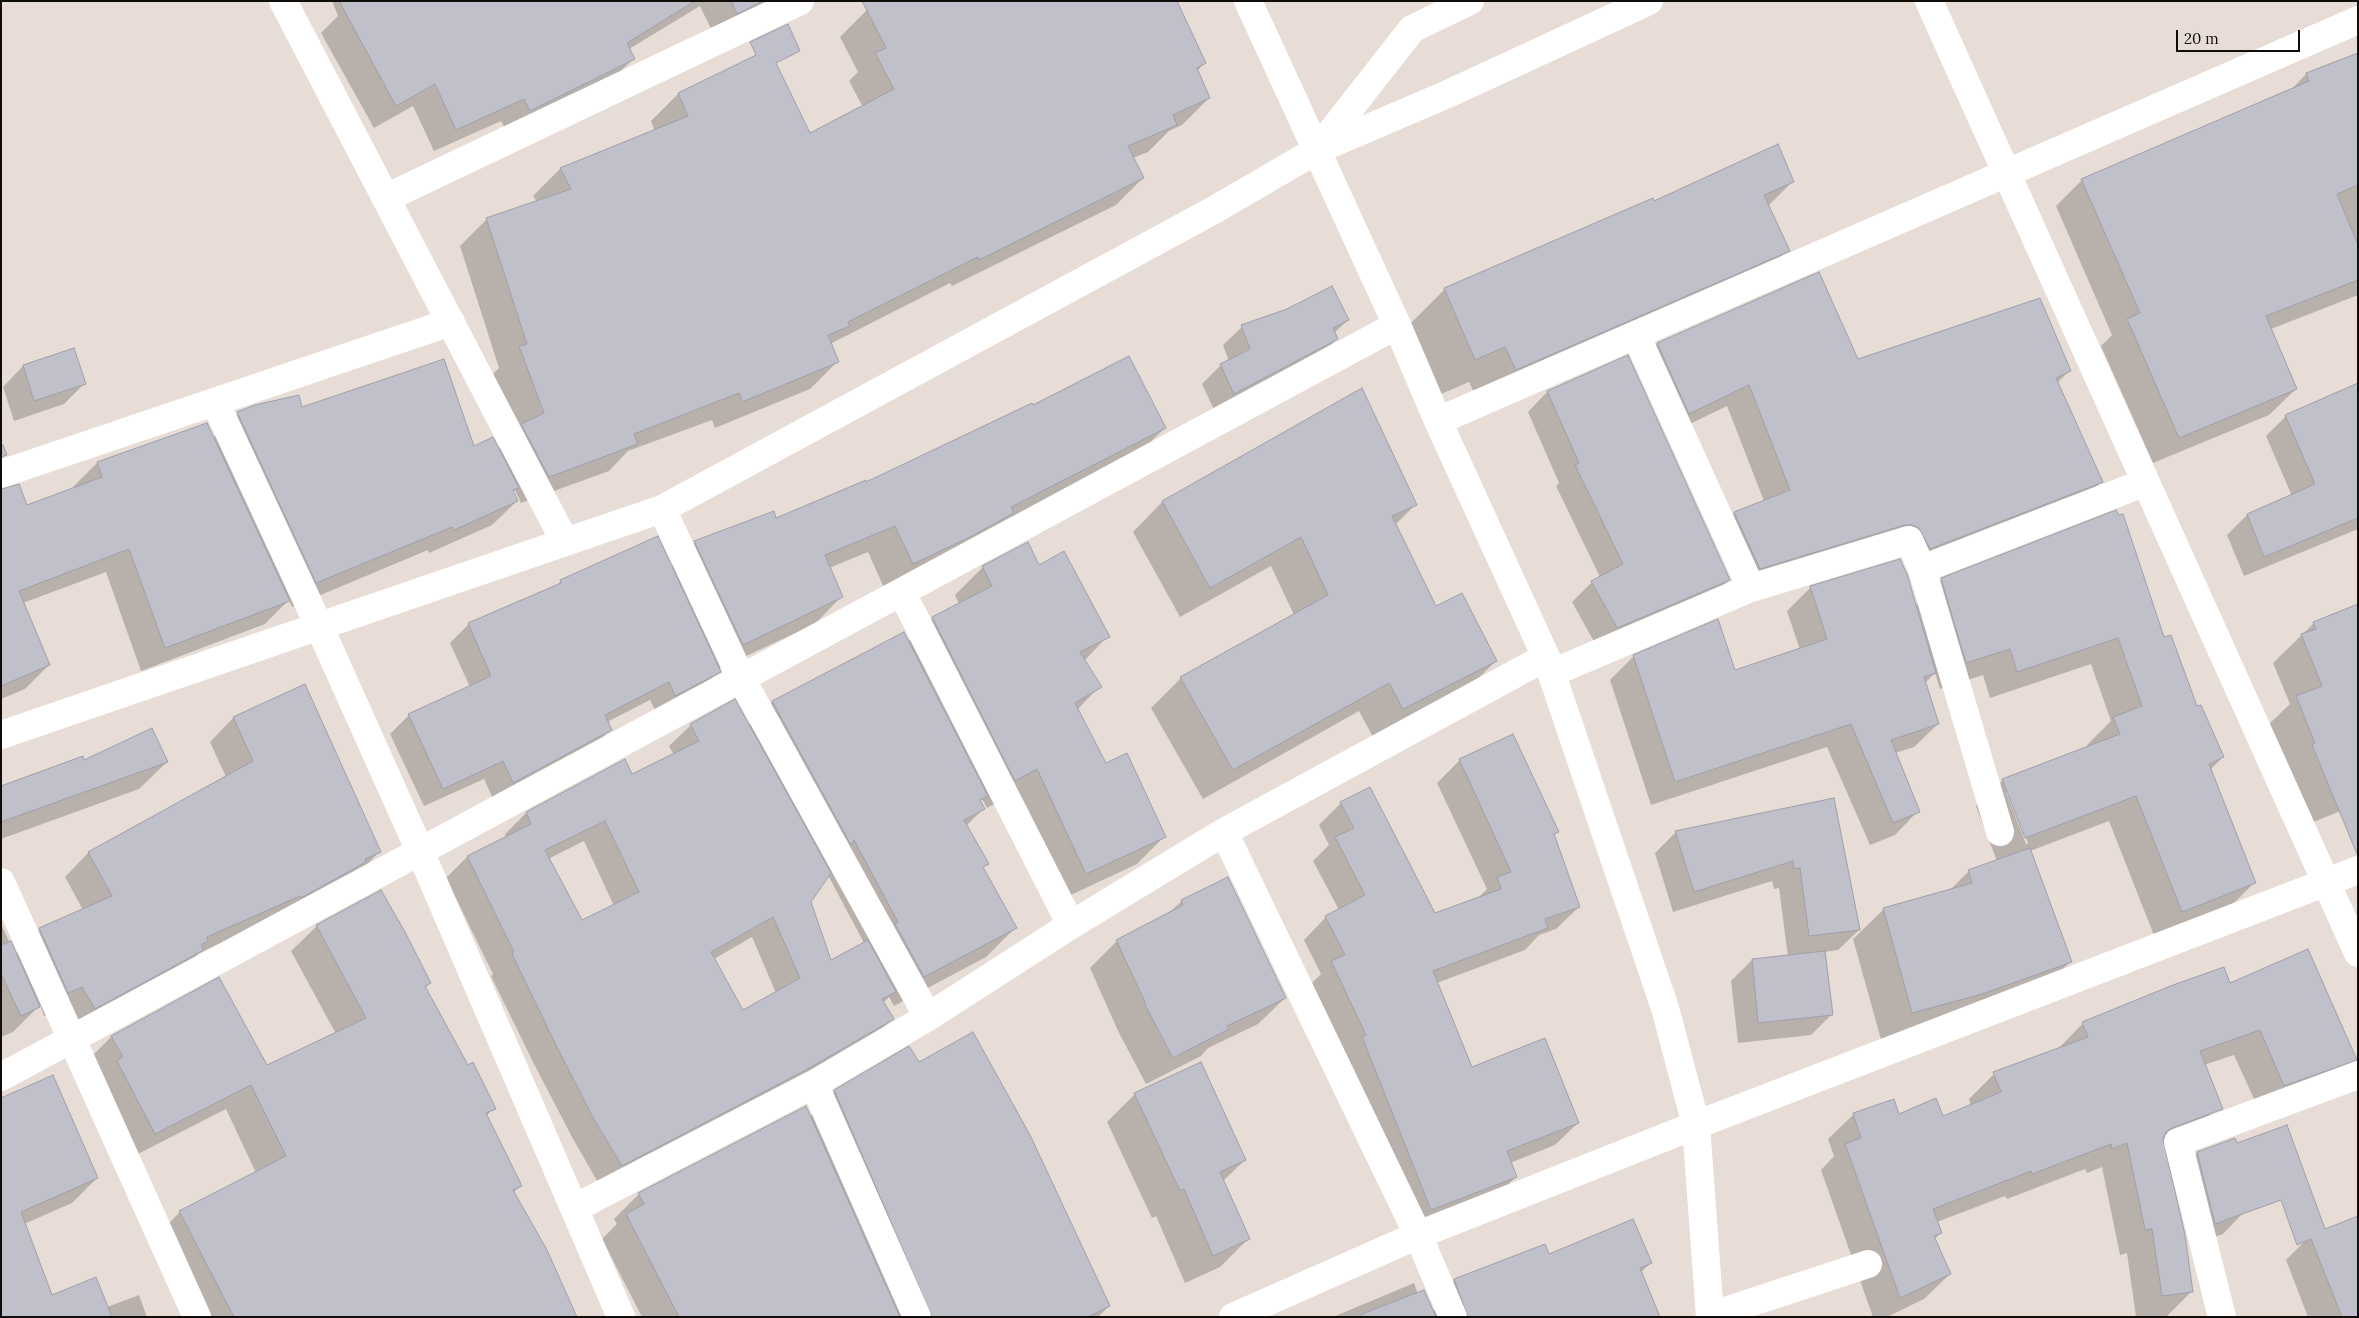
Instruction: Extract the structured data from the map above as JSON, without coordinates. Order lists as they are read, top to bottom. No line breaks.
{"scale_bar":"20 m"}
